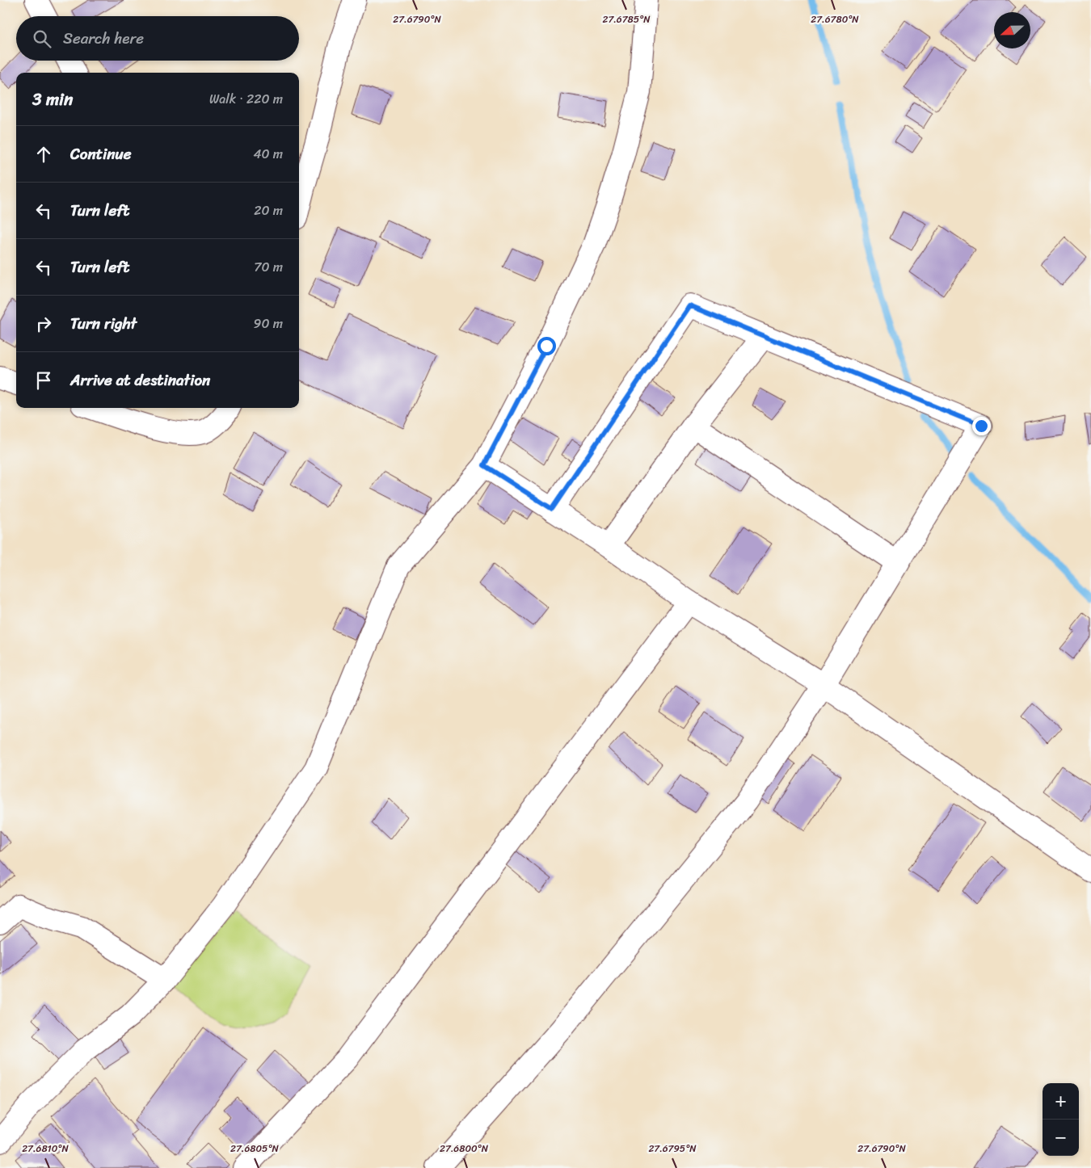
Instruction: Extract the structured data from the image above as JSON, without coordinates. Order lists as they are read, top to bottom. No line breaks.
{"north":"left","page":{"search":"Search here","heading":["3 min","Walk · 220 m"],"list":[["Continue","40 m"],["Turn left","20 m"],["Turn left","70 m"],["Turn right","90 m"],"Arrive at destination"],"map_buttons":["+","−"]},"coordinates":["27.6790°N","27.6785°N","27.6780°N","27.6810°N","27.6805°N","27.6800°N","27.6795°N"]}
